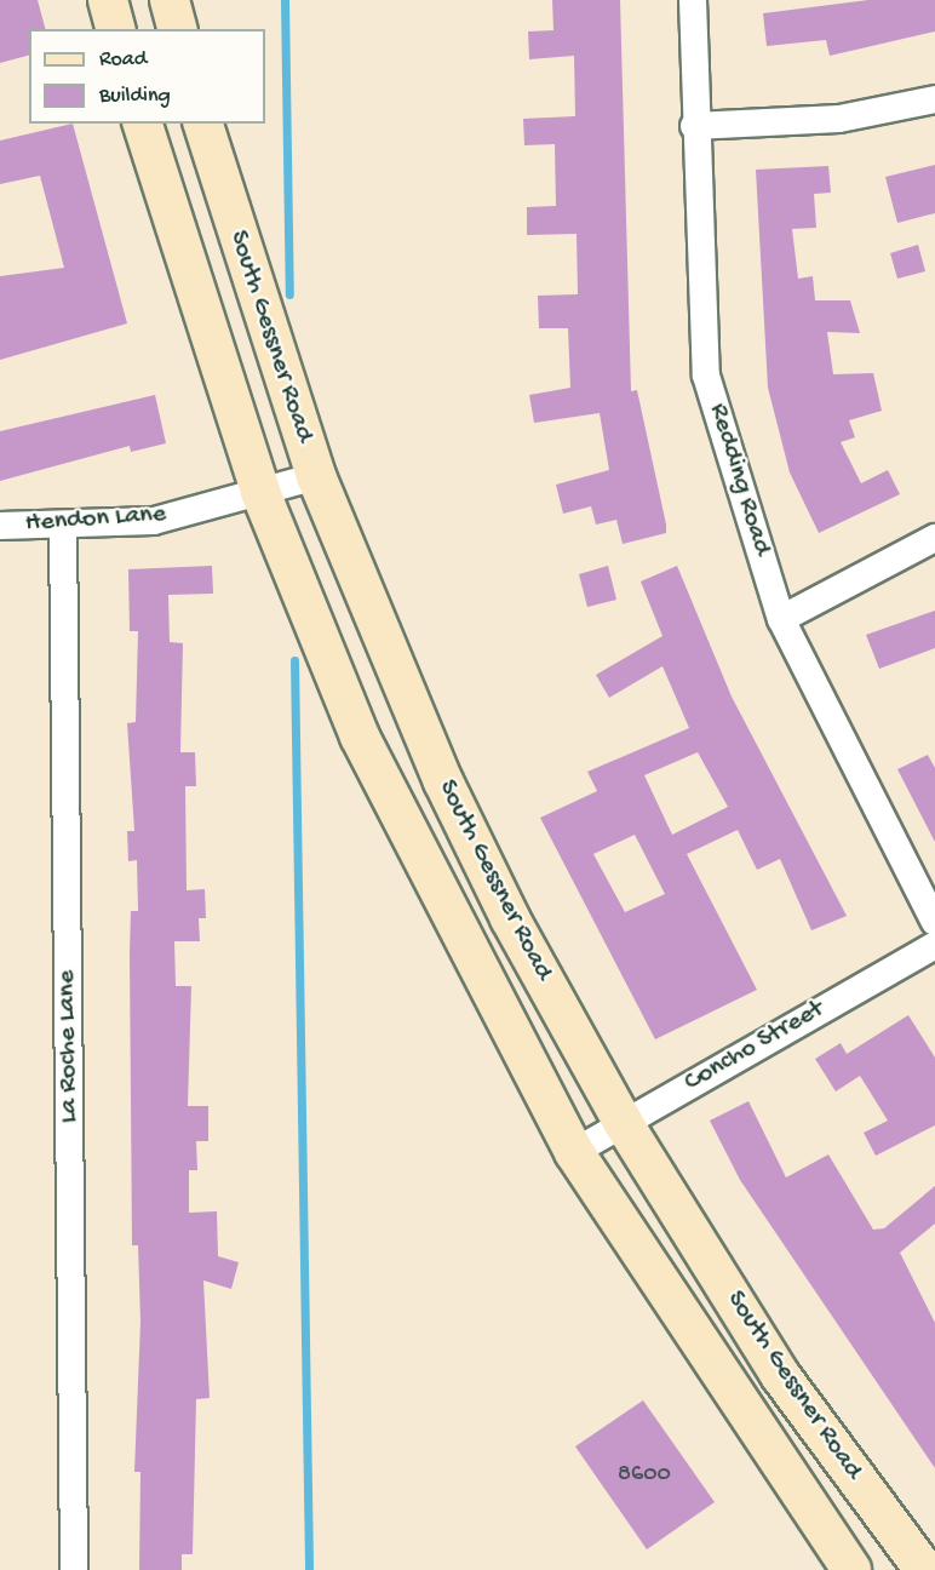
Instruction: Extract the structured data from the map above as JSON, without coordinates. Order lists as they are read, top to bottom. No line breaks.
{"streets":{"main road":["South Gessner Road"],"street":["Redding Road","Hendon Lane","La Roche Lane","Concho Street"]},"crossings":[["South Gessner Road","Hendon Lane"],["South Gessner Road","Concho Street"],["Hendon Lane","La Roche Lane"]],"house_numbers":["8600"],"legend":["Road","Building"]}
